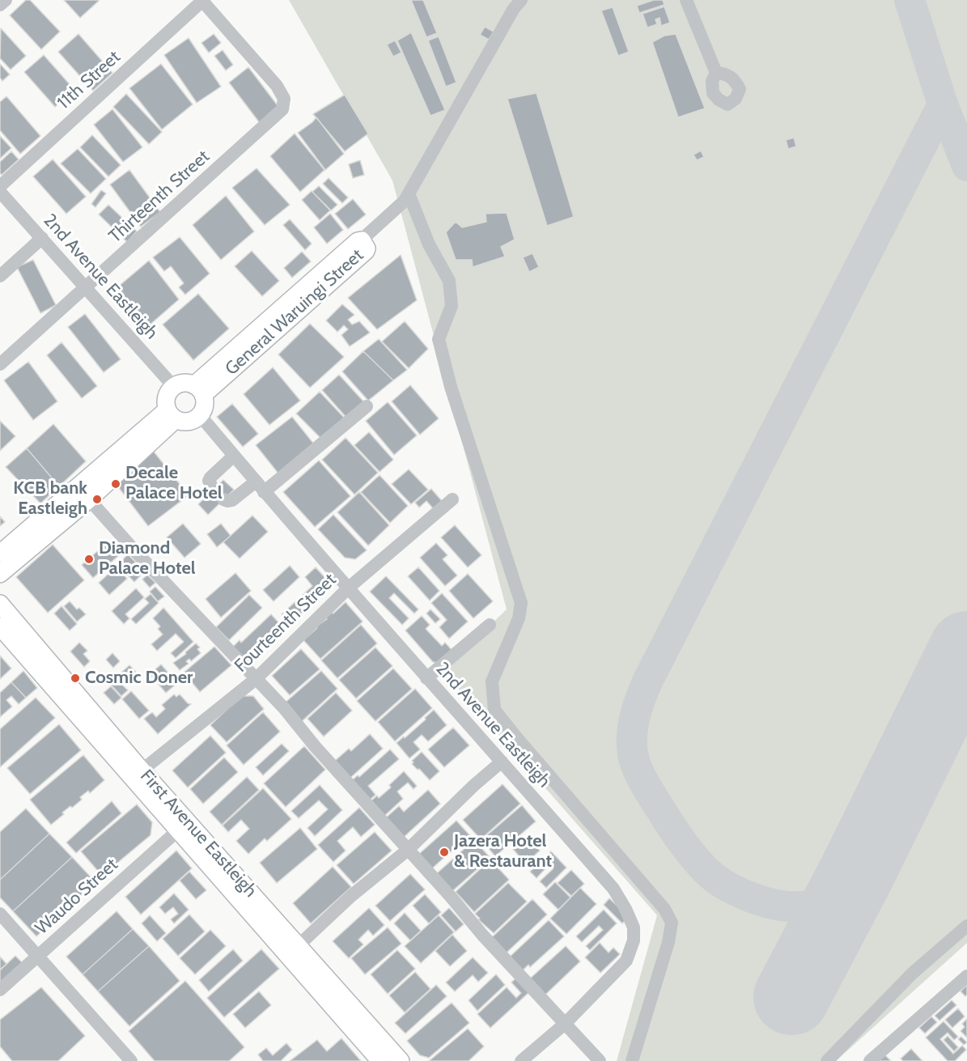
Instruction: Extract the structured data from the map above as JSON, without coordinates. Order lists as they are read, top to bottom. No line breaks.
{"streets":{"main road":["General Waruingi Street","First Avenue Eastleigh"],"street":["11th Street","Thirteenth Street","2nd Avenue Eastleigh","Fourteenth Street","Waudo Street"]},"crossings":[["11th Street","Thirteenth Street"],["Thirteenth Street","2nd Avenue Eastleigh"],["2nd Avenue Eastleigh","General Waruingi Street"],["2nd Avenue Eastleigh","Fourteenth Street"],["Fourteenth Street","First Avenue Eastleigh"],["First Avenue Eastleigh","Waudo Street"]],"places":["Decale Palace Hotel","KCB bank Eastleigh","Diamond Palace Hotel","Cosmic Doner","Jazera Hotel & Restaurant"]}
